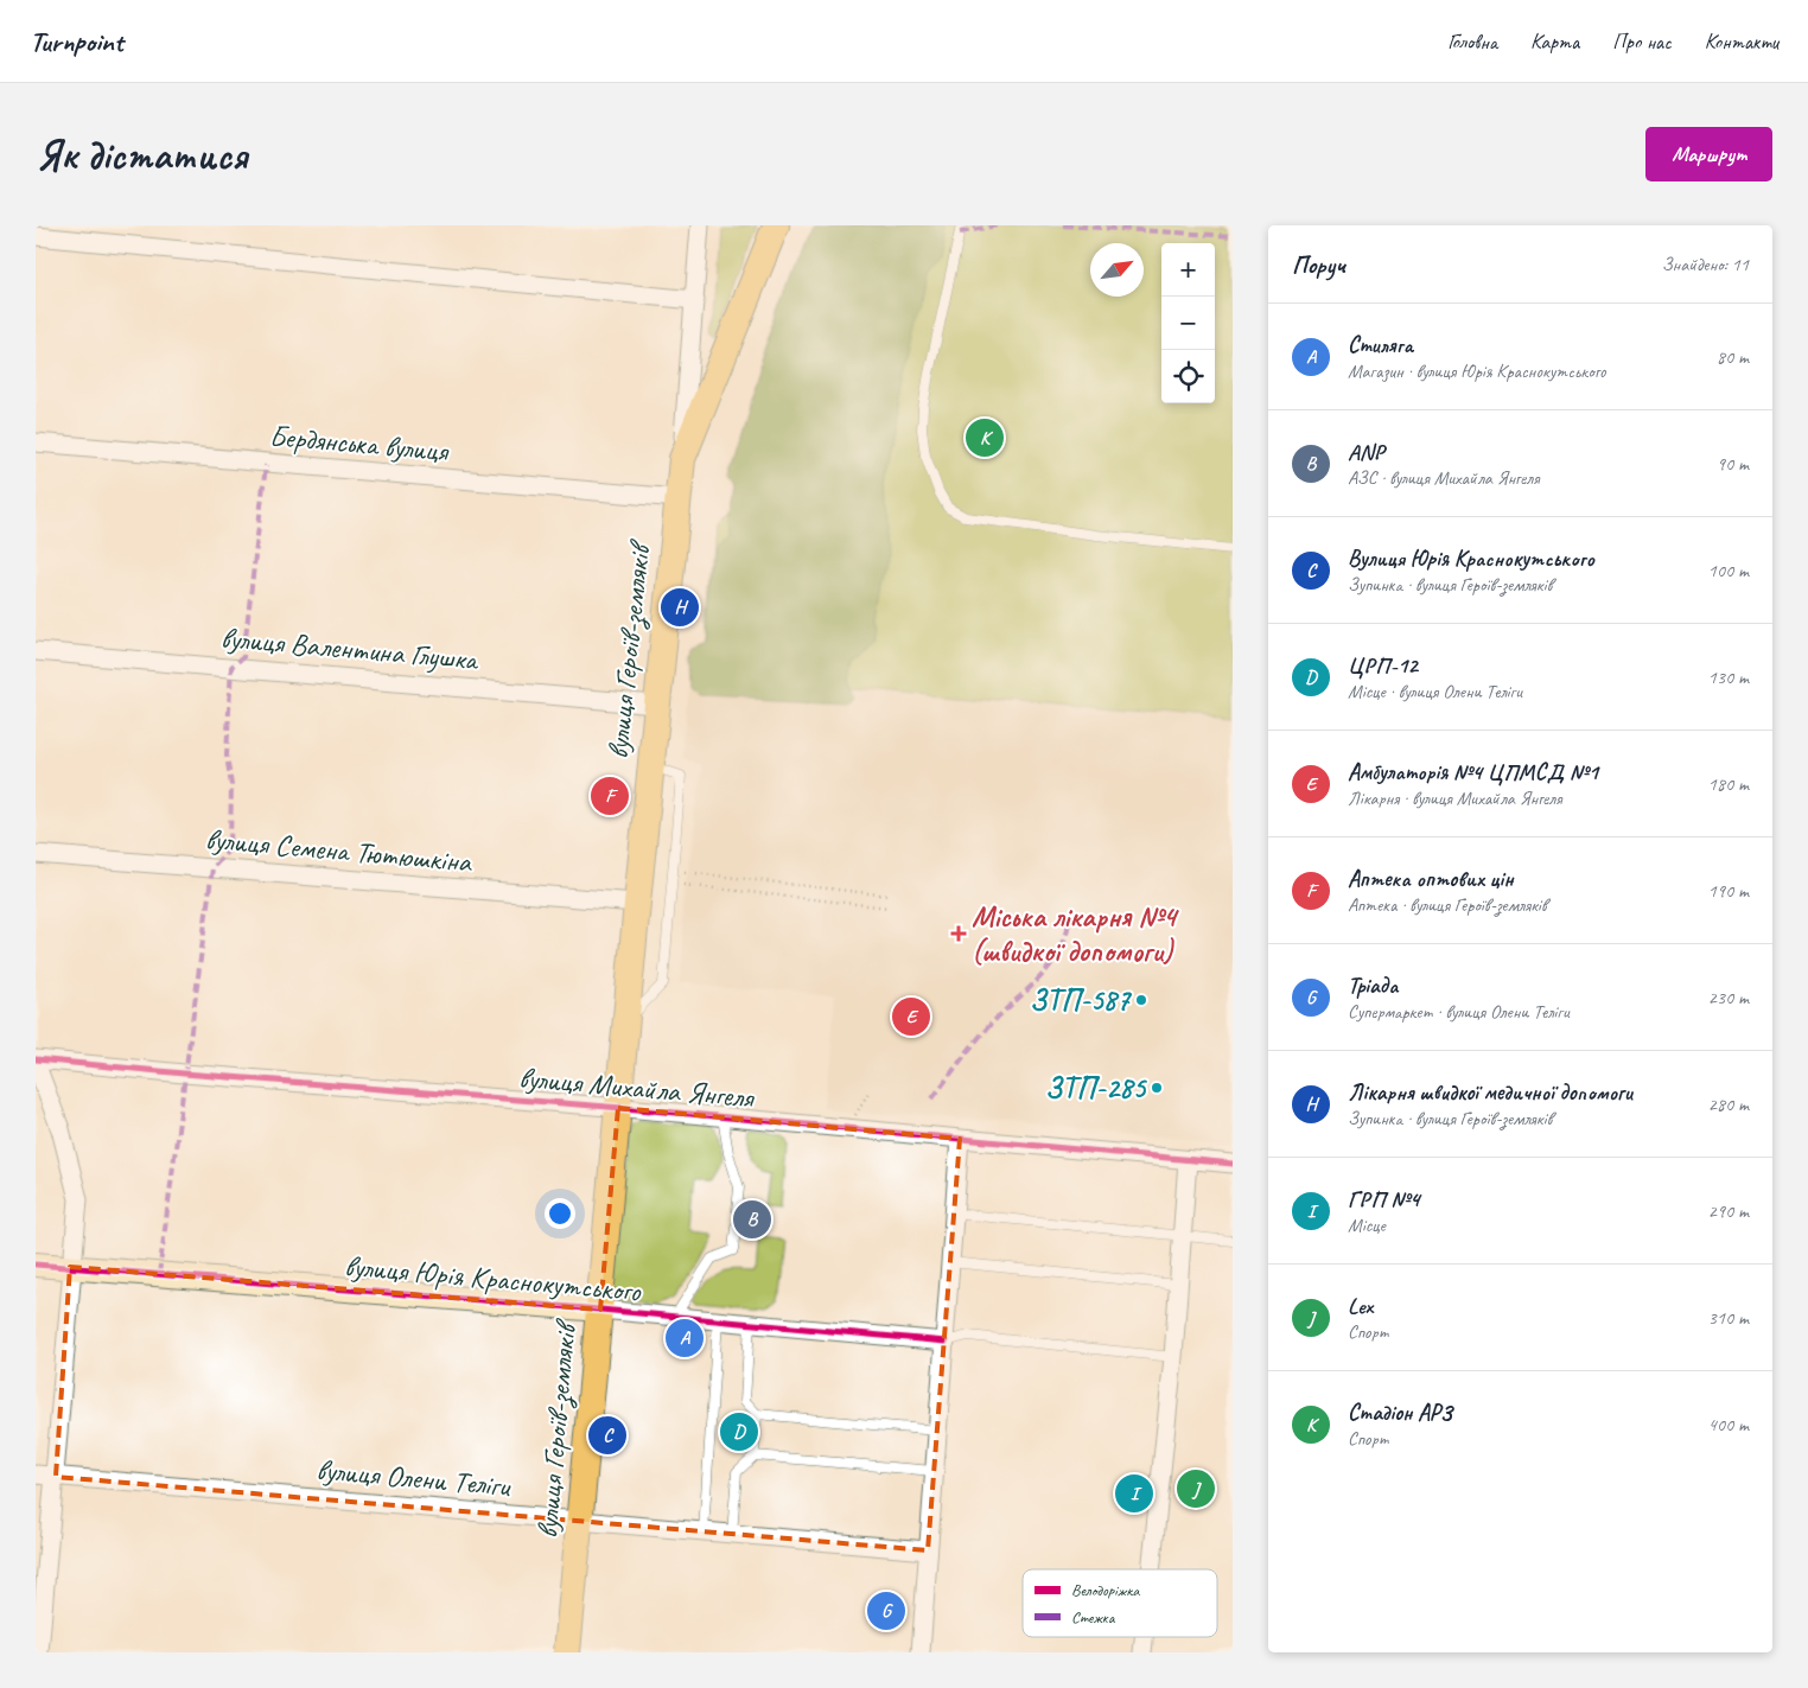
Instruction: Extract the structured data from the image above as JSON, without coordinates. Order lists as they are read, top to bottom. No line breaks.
{"streets":{"main road":["вулиця Героїв-земляків"],"street":["Бердянська вулиця","вулиця Валентина Глушка","вулиця Семена Тютюшкіна","вулиця Михайла Янгеля","вулиця Юрія Краснокутського","вулиця Олени Теліги"]},"crossings":[["Бердянська вулиця","вулиця Героїв-земляків"],["вулиця Валентина Глушка","вулиця Героїв-земляків"],["вулиця Героїв-земляків","вулиця Семена Тютюшкіна"],["вулиця Героїв-земляків","вулиця Михайла Янгеля"],["вулиця Героїв-земляків","вулиця Юрія Краснокутського"],["вулиця Героїв-земляків","вулиця Олени Теліги"]],"places":{"health":["Міська лікарня №4 (швидкої допомоги)"],"other":["ЗТП-587","ЗТП-285"]},"legend":["Велодоріжка","Стежка"],"north":"top right","page":{"header":"Turnpoint","nav":["Головна","Карта","Про нас","Контакти"],"buttons":"Маршрут","title":"Як дістатися","heading":["Поруч","Знайдено: 11"],"map_buttons":["+","−"],"list":[{"mark":"A","name":"Стиляга","note":"Магазин · вулиця Юрія Краснокутського","value":"80 m"},{"mark":"B","name":"ANP","note":"АЗС · вулиця Михайла Янгеля","value":"90 m"},{"mark":"C","name":"Вулиця Юрія Краснокутського","note":"Зупинка · вулиця Героїв-земляків","value":"100 m"},{"mark":"D","name":"ЦРП-12","note":"Місце · вулиця Олени Теліги","value":"130 m"},{"mark":"E","name":"Амбулаторія №4 ЦПМСД №1","note":"Лікарня · вулиця Михайла Янгеля","value":"180 m"},{"mark":"F","name":"Аптека оптових цін","note":"Аптека · вулиця Героїв-земляків","value":"190 m"},{"mark":"G","name":"Тріада","note":"Супермаркет · вулиця Олени Теліги","value":"230 m"},{"mark":"H","name":"Лікарня швидкої медичної допомоги","note":"Зупинка · вулиця Героїв-земляків","value":"280 m"},{"mark":"I","name":"ГРП №4","note":"Місце","value":"290 m"},{"mark":"J","name":"Lex","note":"Спорт","value":"310 m"},{"mark":"K","name":"Стадіон АРЗ","note":"Спорт","value":"400 m"}],"pins":["K","H","F","E","B","A","D","C","J","I","G"]}}
